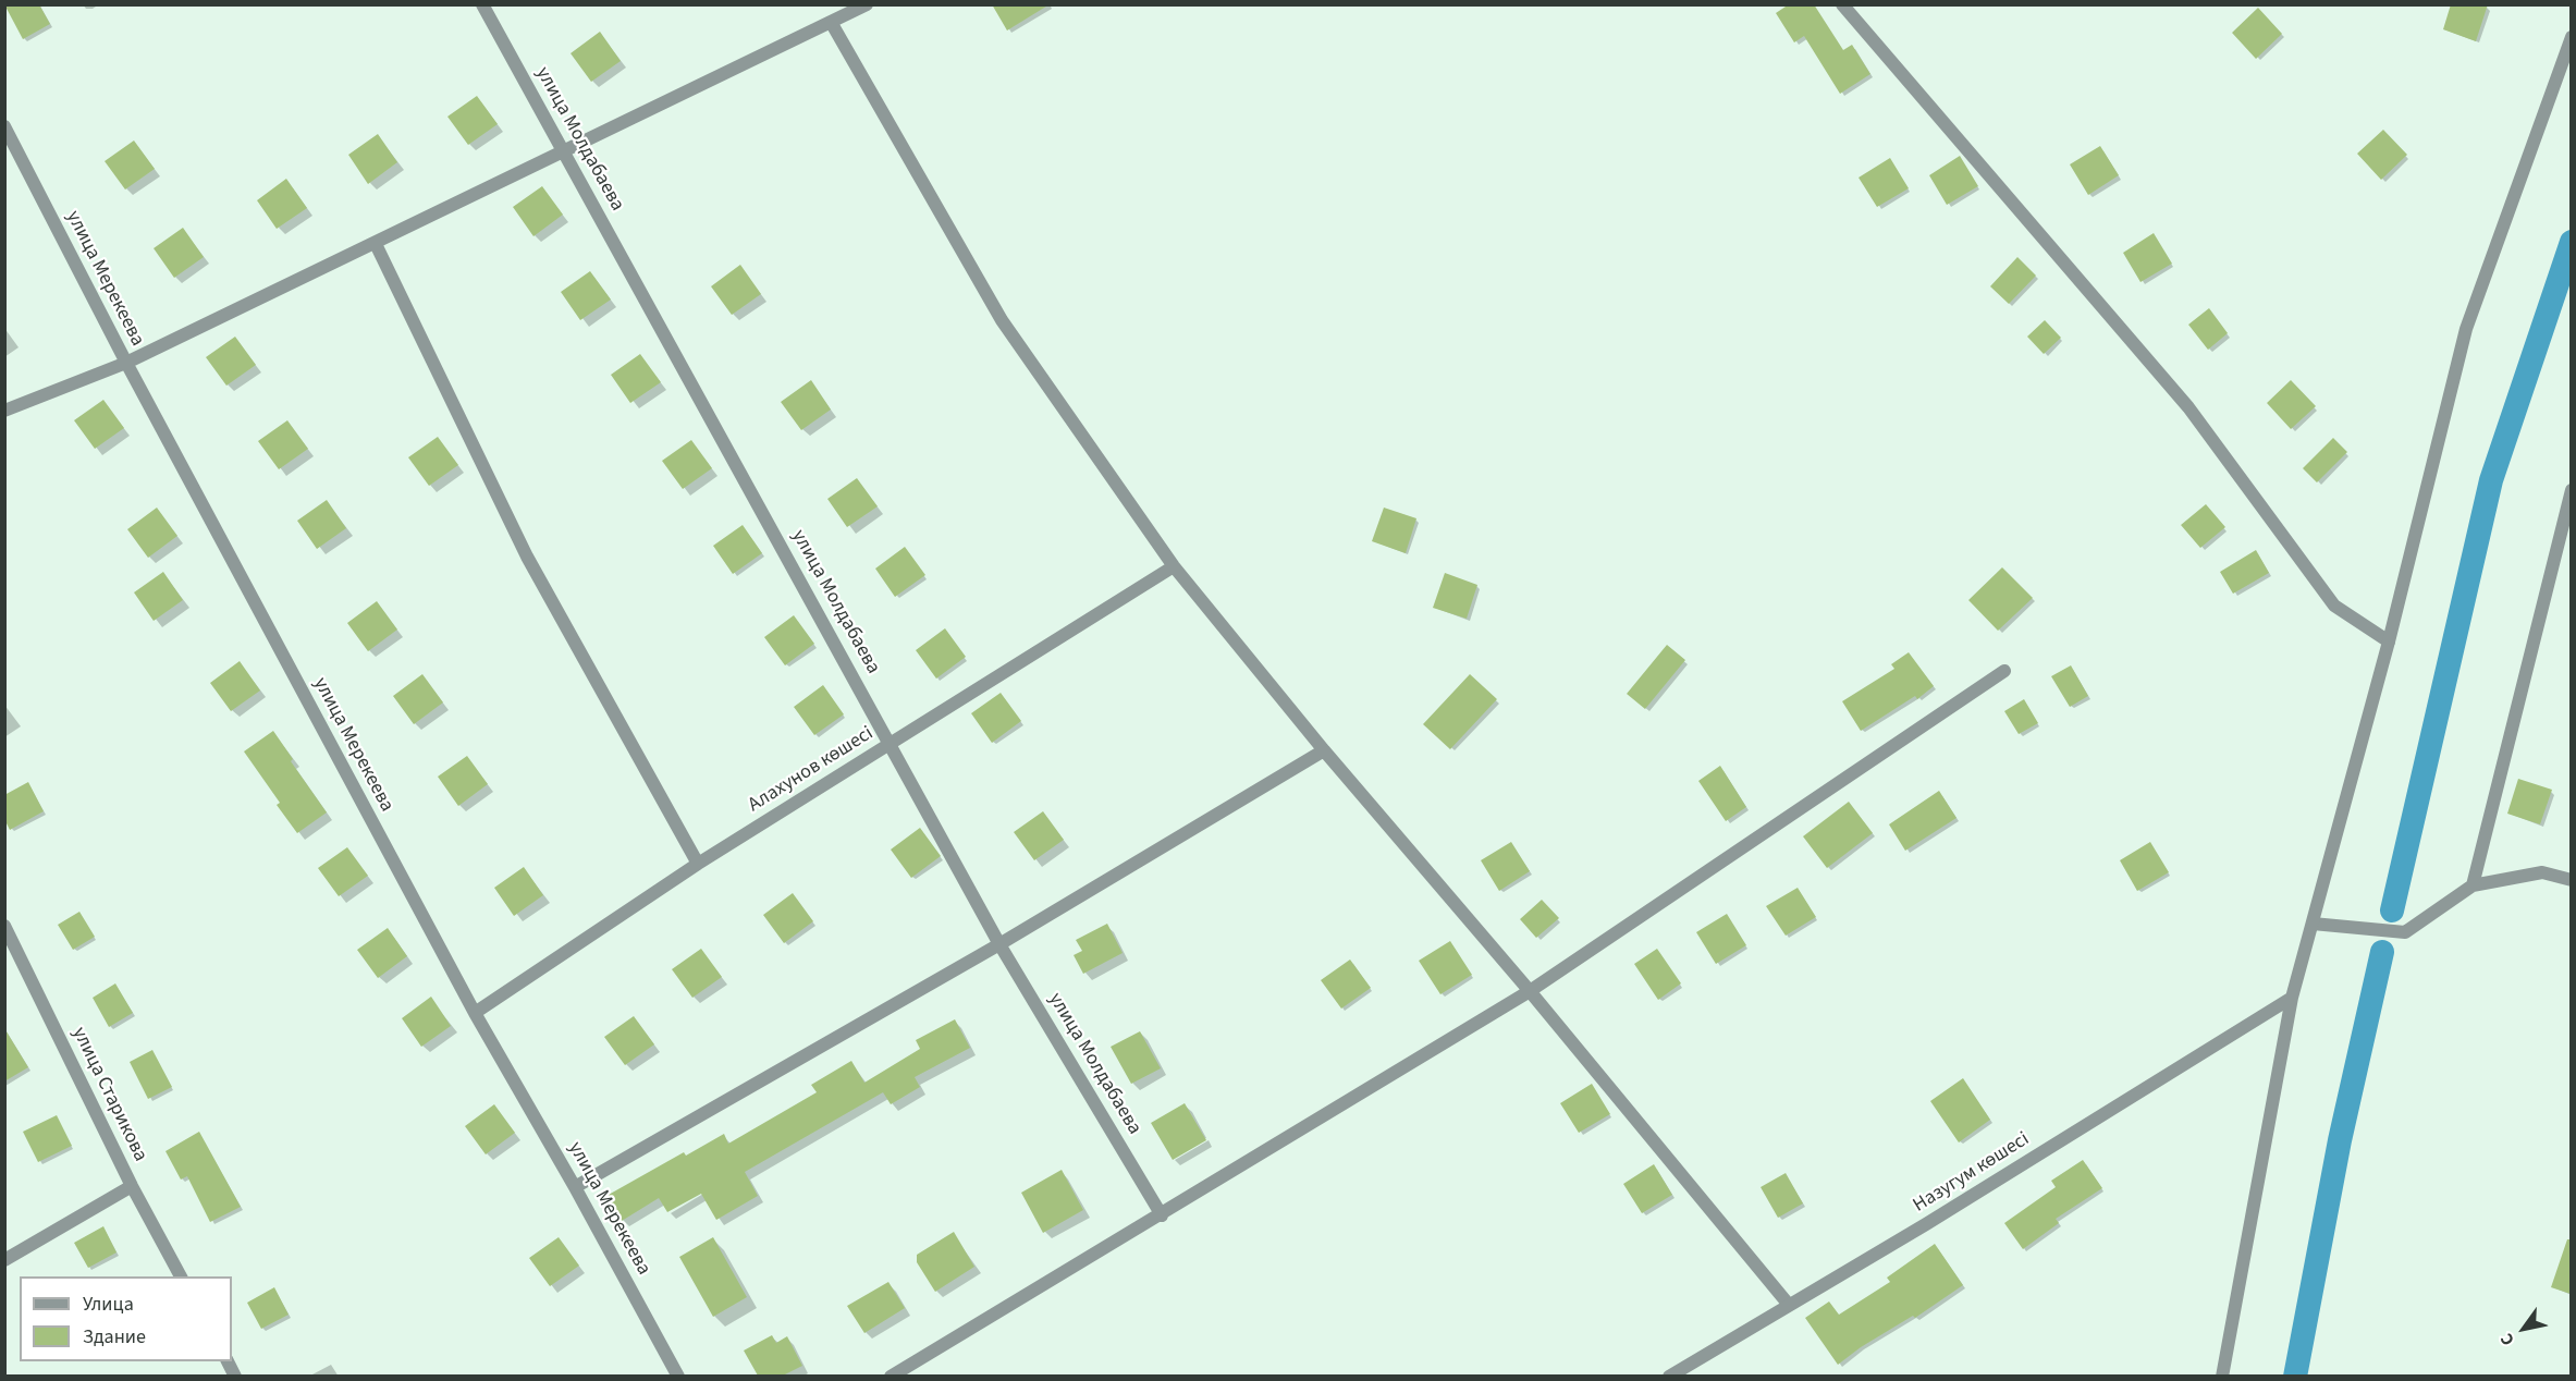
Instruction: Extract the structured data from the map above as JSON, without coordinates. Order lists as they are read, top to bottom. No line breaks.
{"streets":{"street":["улица Молдабаева","улица Мерекеева","Алахунов көшесі","улица Старикова","Назугум көшесі"]},"crossings":[["улица Молдабаева","Алахунов көшесі"],["улица Мерекеева","Алахунов көшесі"]],"legend":["Улица","Здание"],"north":"bottom left"}
